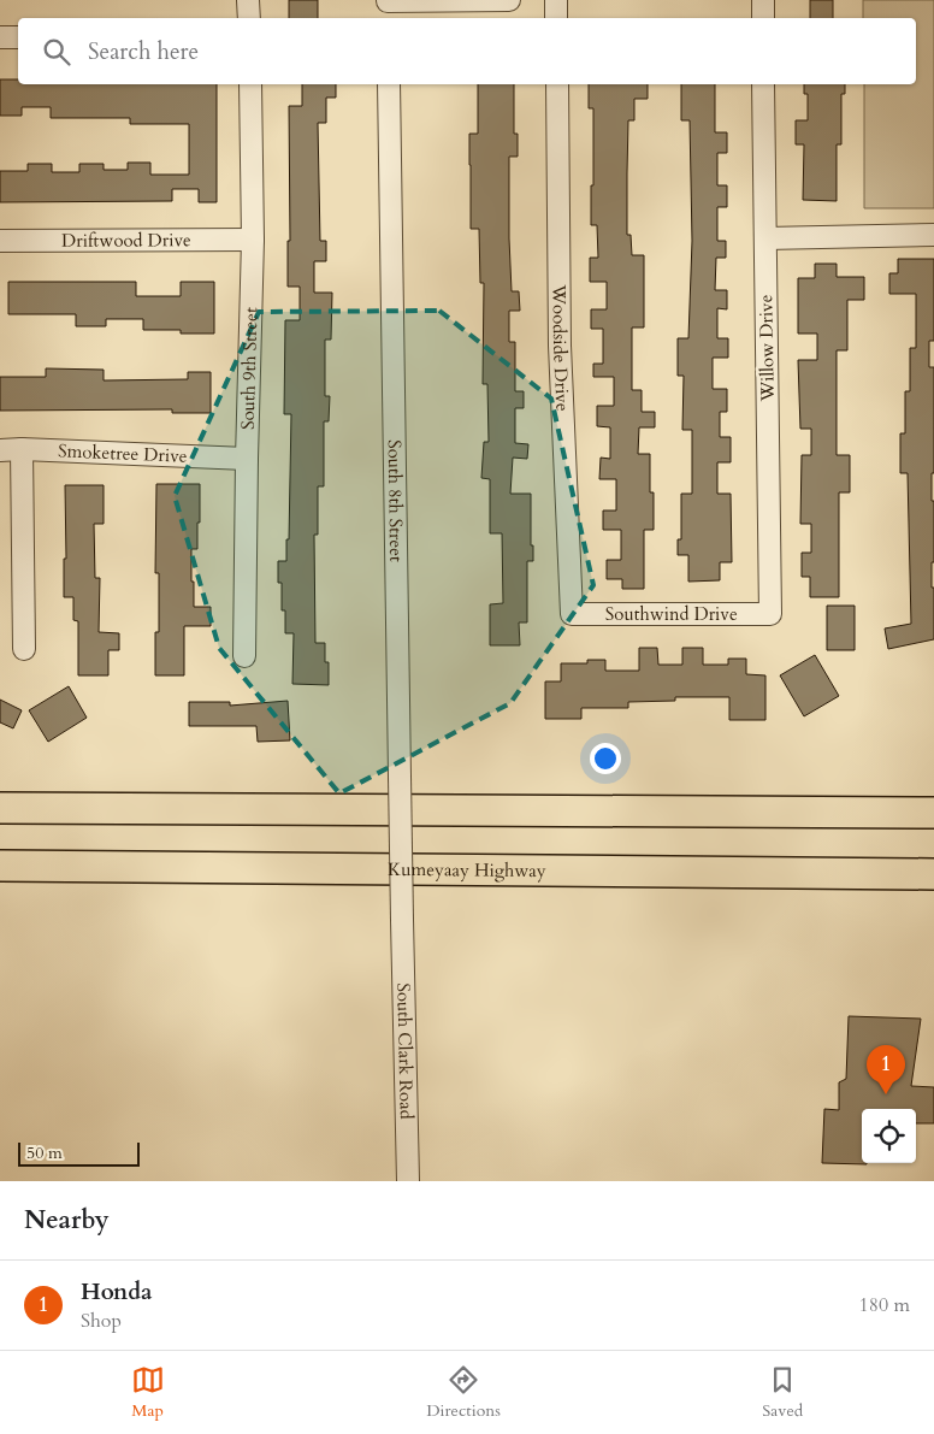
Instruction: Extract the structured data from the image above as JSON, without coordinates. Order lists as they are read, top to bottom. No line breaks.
{"streets":{"highway":["Kumeyaay Highway"],"street":["Driftwood Drive","Woodside Drive","Willow Drive","South 9th Street","Smoketree Drive","South 8th Street","Southwind Drive","South Clark Road"]},"crossings":[["Driftwood Drive","South 9th Street"],["Woodside Drive","Southwind Drive"],["Willow Drive","Southwind Drive"],["South 9th Street","Smoketree Drive"],["South 8th Street","South Clark Road"]],"scale_bar":"50 m","page":{"search":"Search here","pins":"1","scale":"50 m","heading":"Nearby","list":[{"mark":"1","name":"Honda","note":"Shop","value":"180 m"}],"nav":["Map","Directions","Saved"]}}
